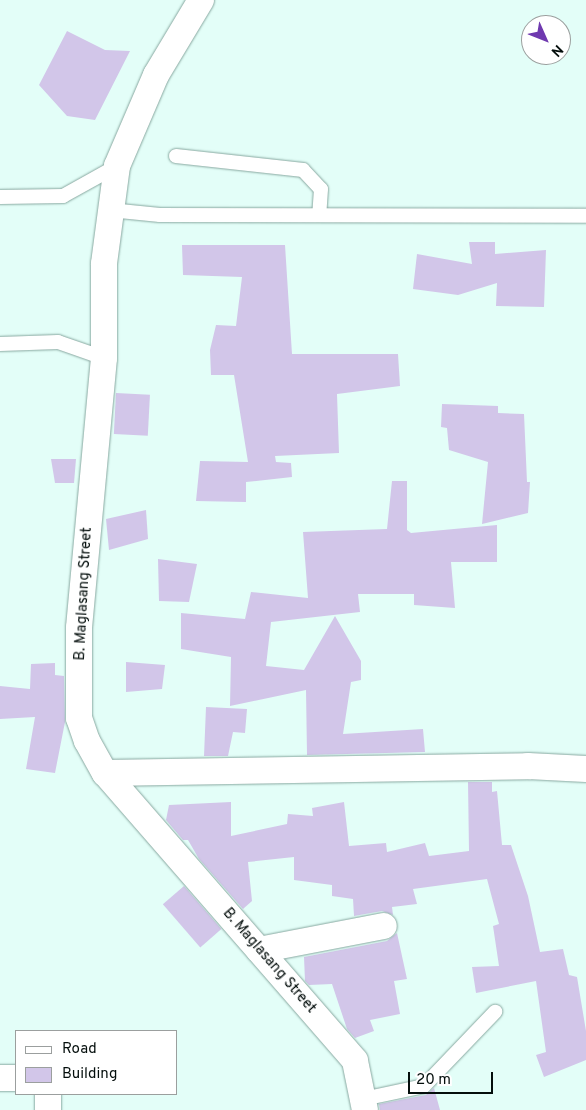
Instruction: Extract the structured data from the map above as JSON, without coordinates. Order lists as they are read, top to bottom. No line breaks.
{"streets":{"street":["B. Maglasang Street"]},"legend":["Road","Building"],"scale_bar":"20 m","north":"bottom right"}
